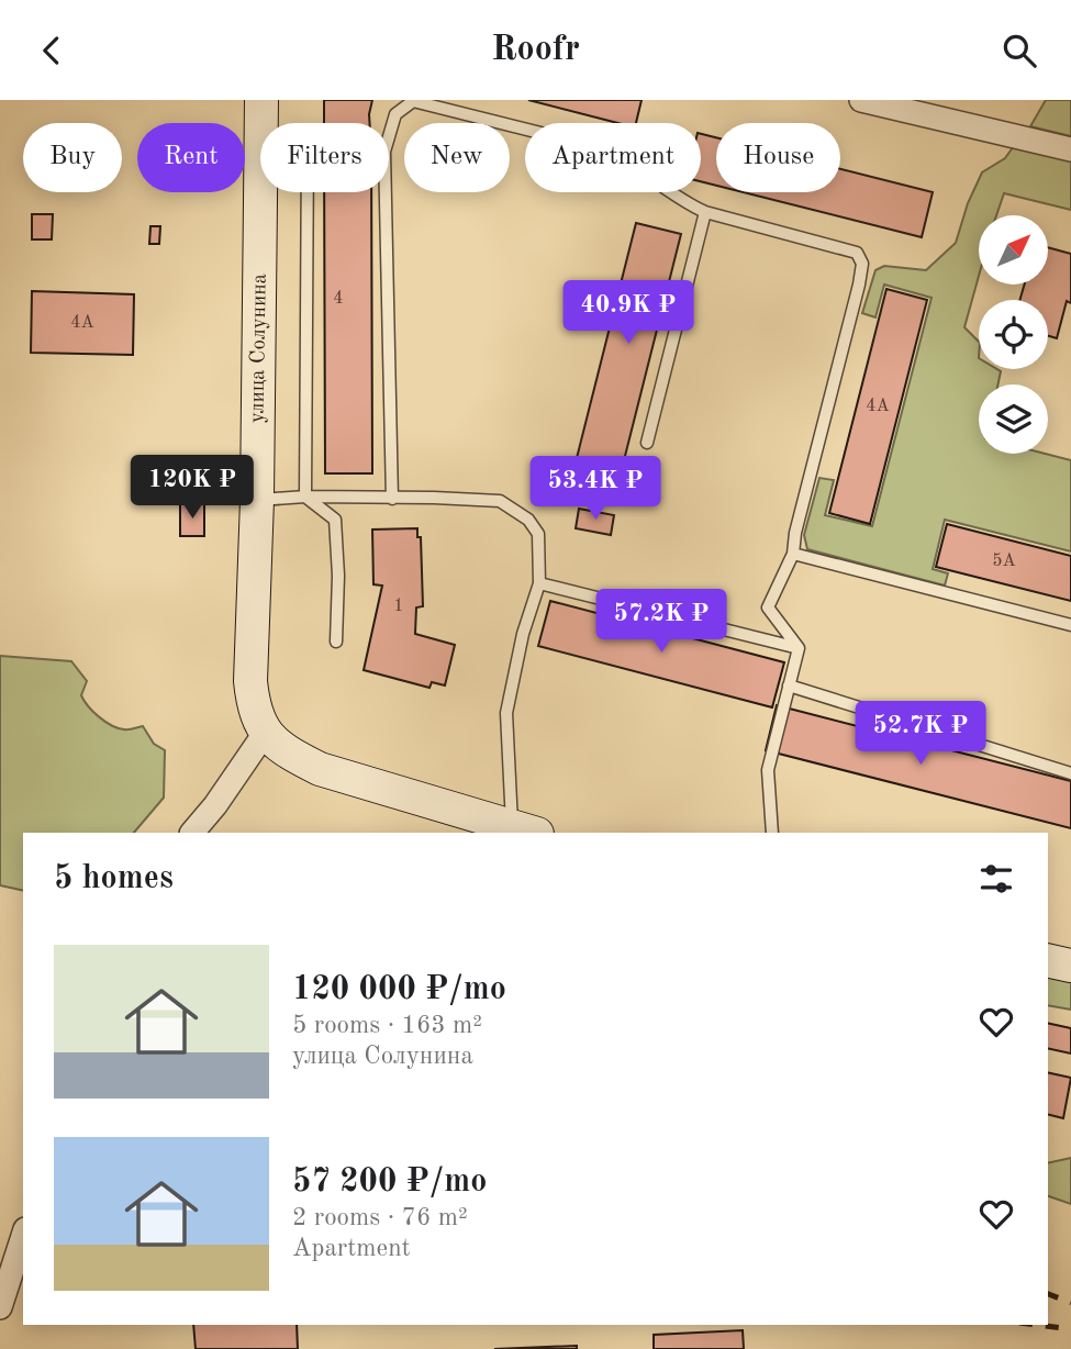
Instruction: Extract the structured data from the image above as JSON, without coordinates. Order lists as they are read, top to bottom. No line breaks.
{"streets":{"street":["улица Солунина"]},"house_numbers":["4","4А","4А","5А","1"],"north":"top right","page":{"header":"Roofr","chip":["Buy","Rent","Filters","New","Apartment","House"],"price":["40.9K ₽","120K ₽","53.4K ₽","57.2K ₽","52.7K ₽"],"heading":"5 homes","list":[{"name":"120 000 ₽/mo","note":"5 rooms · 163 m² · улица Солунина"},{"name":"57 200 ₽/mo","note":"2 rooms · 76 m² · Apartment"}]}}
